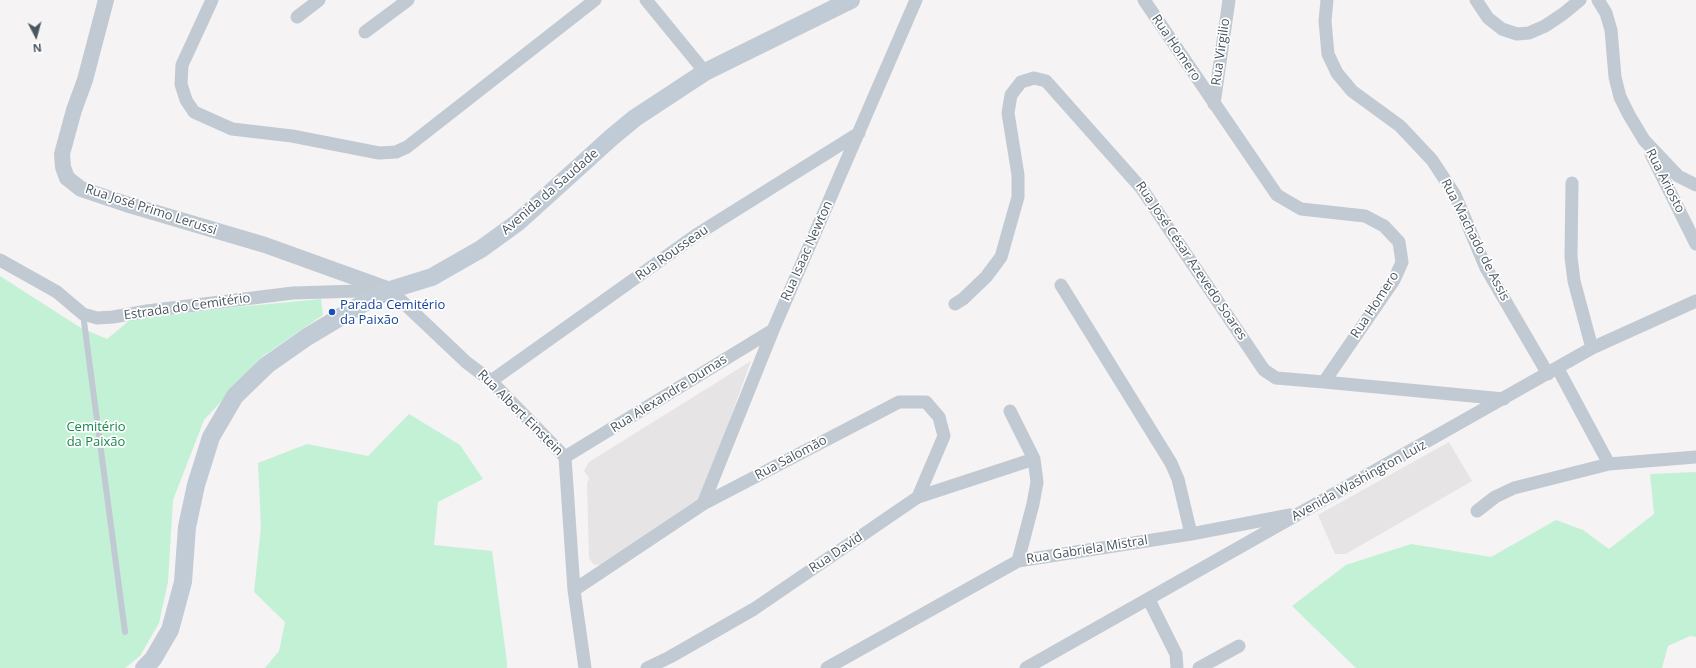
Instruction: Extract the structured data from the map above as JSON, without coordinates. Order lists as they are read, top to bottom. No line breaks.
{"streets":{"main road":["Avenida da Saudade"],"street":["Rua Homero","Rua Virgilio","Rua Ariosto","Rua José Primo Lerussi","Rua Machado de Assis","Rua Isaac Newton","Rua Rousseau","Rua José César Azevedo Soares","Estrada do Cemitério","Rua Alexandre Dumas","Rua Albert Einstein","Rua Salomão","Avenida Washington Luiz","Rua Gabriela Mistral","Rua David"]},"crossings":[["Rua Homero","Rua Virgilio"],["Rua Homero","Rua José César Azevedo Soares"],["Avenida da Saudade","Rua José Primo Lerussi"],["Avenida da Saudade","Estrada do Cemitério"],["Avenida da Saudade","Rua Albert Einstein"],["Rua José Primo Lerussi","Estrada do Cemitério"],["Rua José Primo Lerussi","Rua Albert Einstein"],["Rua Machado de Assis","Avenida Washington Luiz"],["Rua Isaac Newton","Rua Rousseau"],["Rua Isaac Newton","Rua Alexandre Dumas"],["Rua Isaac Newton","Rua Salomão"],["Rua Rousseau","Rua Albert Einstein"],["Estrada do Cemitério","Rua Albert Einstein"],["Rua Alexandre Dumas","Rua Albert Einstein"],["Rua Albert Einstein","Rua Salomão"],["Rua Salomão","Rua David"],["Avenida Washington Luiz","Rua Gabriela Mistral"]],"parks":["Cemitério da Paixão"],"places":["Parada Cemitério da Paixão"],"north":"bottom"}
